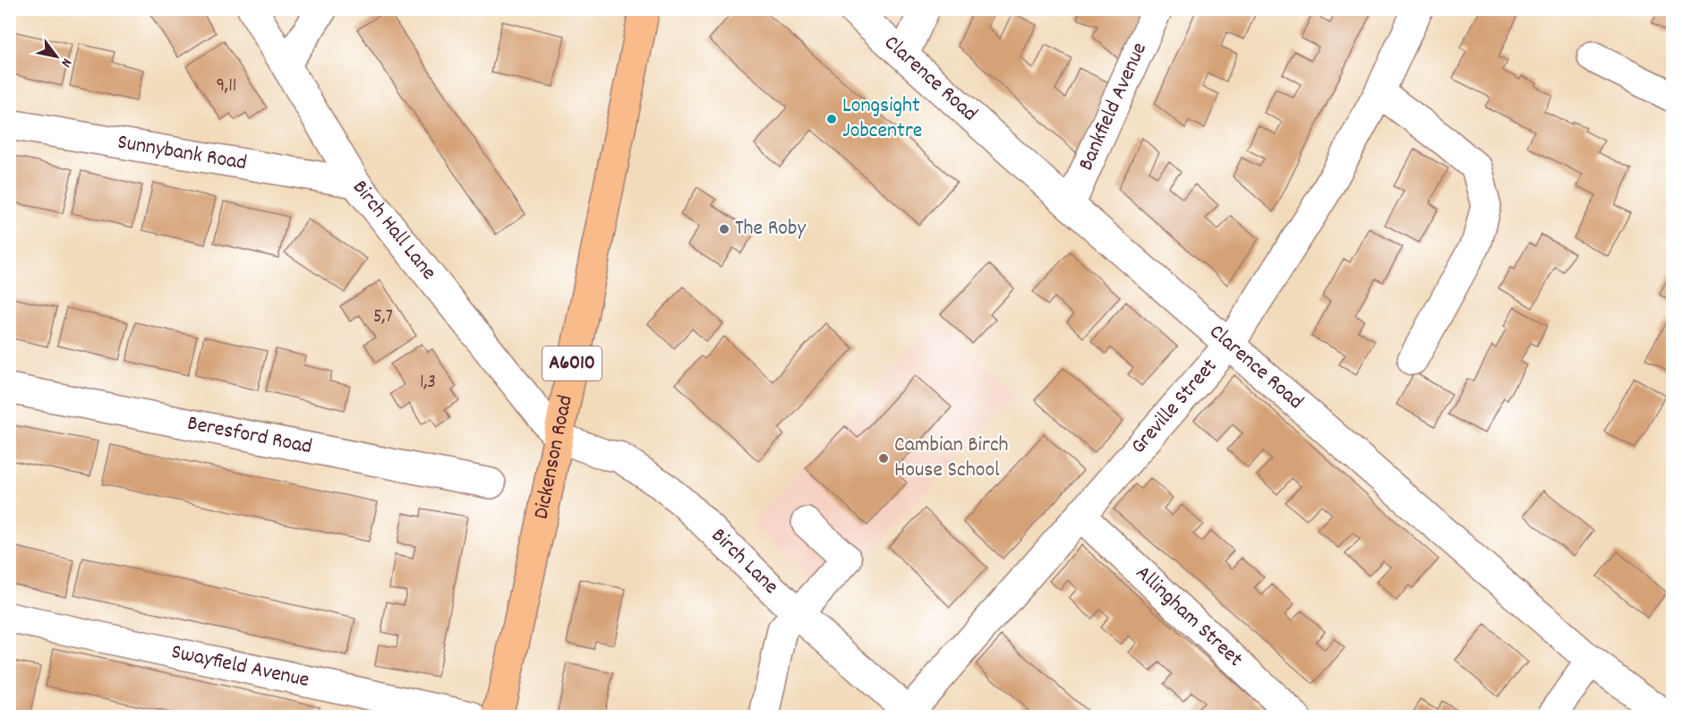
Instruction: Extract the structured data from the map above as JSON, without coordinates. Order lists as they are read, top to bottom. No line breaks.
{"streets":{"highway":["A6010","Dickenson Road"],"street":["Clarence Road","Bankfield Avenue","Sunnybank Road","Birch Hall Lane","Greville Street","Beresford Road","Birch Lane","Allingham Street","Swayfield Avenue"]},"crossings":[["Clarence Road","Bankfield Avenue"],["Clarence Road","Greville Street"],["Sunnybank Road","Birch Hall Lane"],["Birch Hall Lane","Dickenson Road"],["Birch Hall Lane","Birch Lane"],["Greville Street","Birch Lane"],["Greville Street","Allingham Street"],["Dickenson Road","Birch Lane"]],"places":["Longsight Jobcentre","The Roby","Cambian Birch House School"],"house_numbers":["9,11","5,7","1,3"],"north":"bottom right"}
